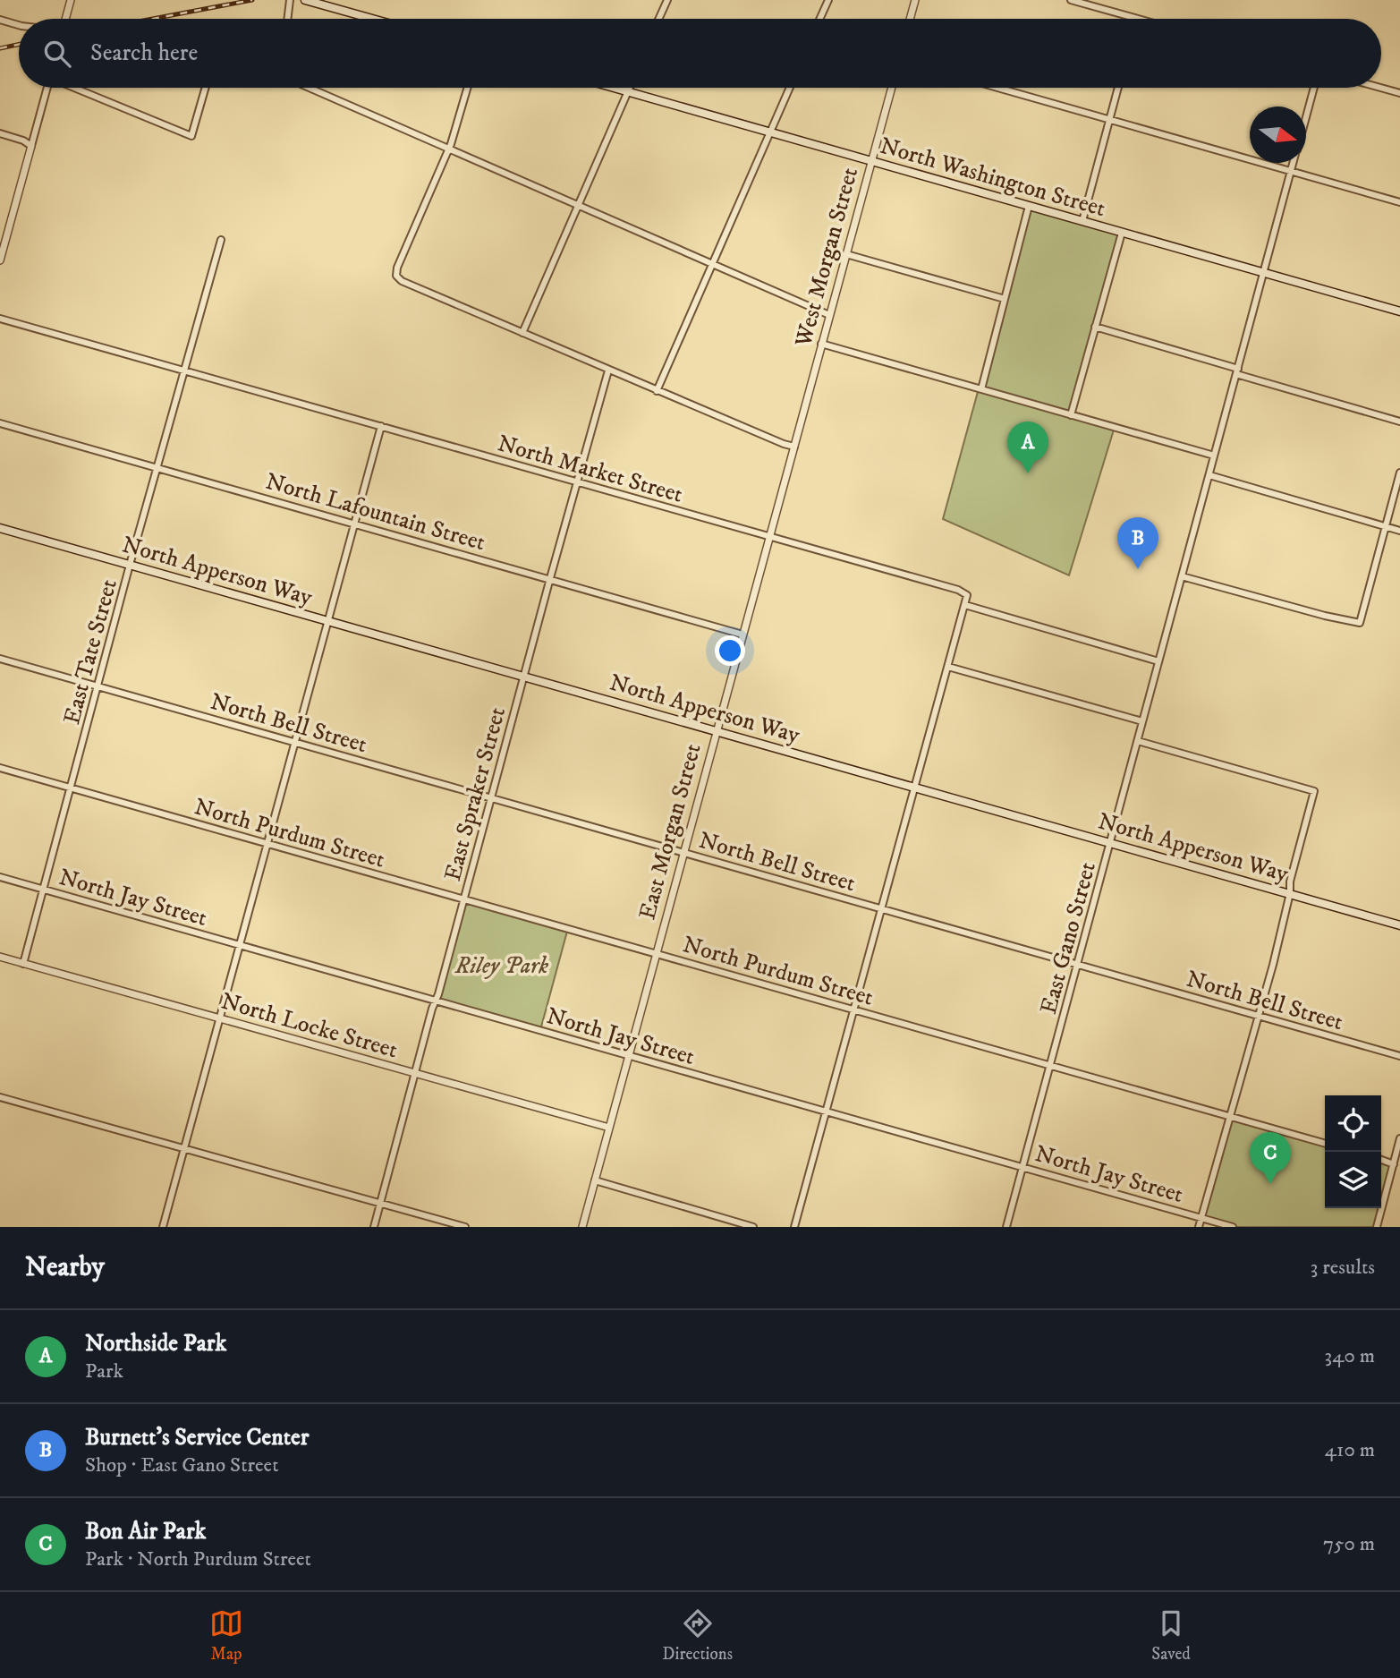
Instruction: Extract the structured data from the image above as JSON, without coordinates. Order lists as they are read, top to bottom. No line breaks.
{"streets":{"main road":["North Washington Street","North Apperson Way"],"street":["West Morgan Street","North Market Street","North Lafountain Street","East Tate Street","North Bell Street","East Spraker Street","East Morgan Street","North Purdum Street","North Jay Street","East Gano Street","North Locke Street"]},"crossings":[["North Washington Street","West Morgan Street"],["North Washington Street","East Gano Street"],["West Morgan Street","East Morgan Street"],["North Market Street","East Tate Street"],["North Market Street","East Spraker Street"],["North Market Street","East Morgan Street"],["North Market Street","East Gano Street"],["North Lafountain Street","East Tate Street"],["North Lafountain Street","East Spraker Street"],["North Lafountain Street","East Morgan Street"],["North Apperson Way","East Tate Street"],["North Apperson Way","East Spraker Street"],["North Apperson Way","East Morgan Street"],["North Apperson Way","East Gano Street"],["East Tate Street","North Bell Street"],["East Tate Street","North Purdum Street"],["East Tate Street","North Jay Street"],["East Tate Street","North Locke Street"],["North Bell Street","East Spraker Street"],["North Bell Street","East Morgan Street"],["North Bell Street","East Gano Street"],["East Spraker Street","North Purdum Street"],["East Spraker Street","North Jay Street"],["East Spraker Street","North Locke Street"],["East Morgan Street","North Purdum Street"],["East Morgan Street","North Jay Street"],["East Morgan Street","North Locke Street"],["North Purdum Street","East Gano Street"],["North Jay Street","East Gano Street"]],"parks":["Riley Park"],"north":"right","page":{"search":"Search here","pins":["A","B","C"],"heading":["Nearby","3 results"],"list":[{"mark":"A","name":"Northside Park","note":"Park","value":"340 m"},{"mark":"B","name":"Burnett's Service Center","note":"Shop · East Gano Street","value":"410 m"},{"mark":"C","name":"Bon Air Park","note":"Park · North Purdum Street","value":"750 m"}],"nav":["Map","Directions","Saved"]}}
